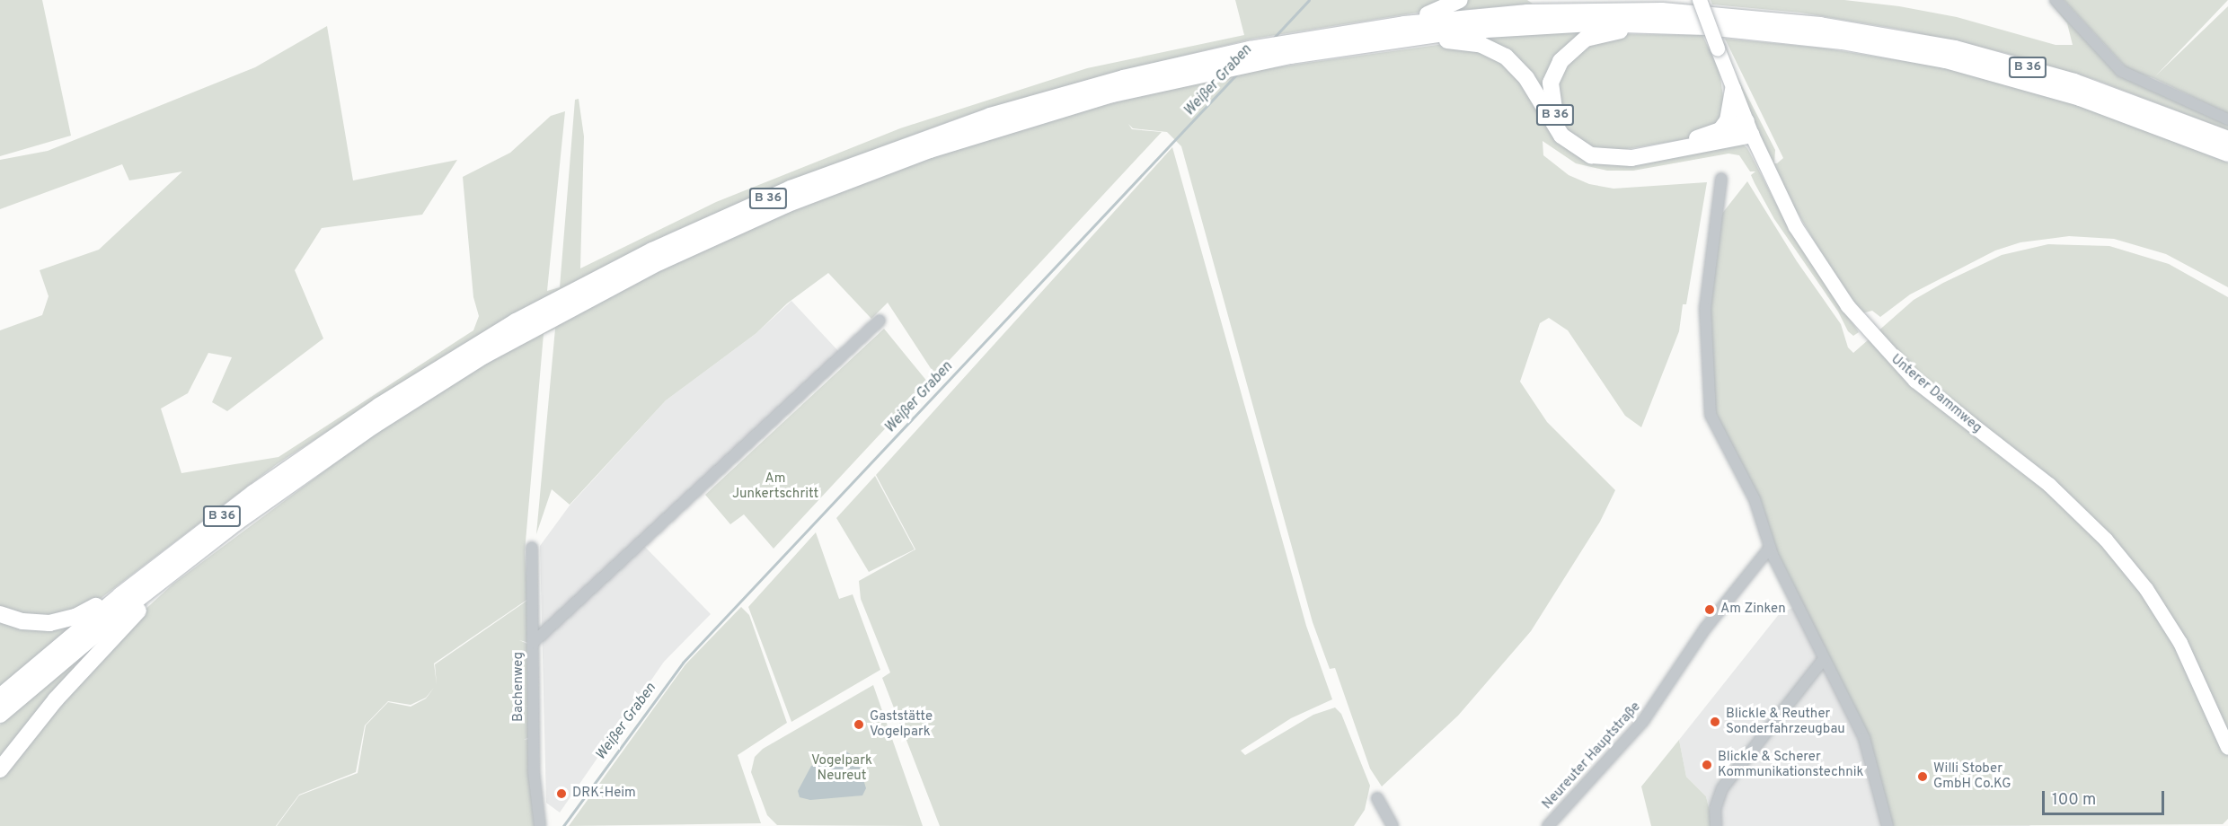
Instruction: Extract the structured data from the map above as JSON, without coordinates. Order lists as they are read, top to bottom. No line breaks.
{"streets":{"highway":["B 36"],"main road":["Unterer Dammweg"],"street":["Bachenweg","Neureuter Hauptstraße"]},"crossings":[["B 36","Unterer Dammweg"]],"water":["Weißer Graben"],"parks":["Am Junkertschritt","Vogelpark Neureut"],"places":["Am Zinken","Blickle & Reuther Sonderfahrzeugbau","Gaststätte Vogelpark","Blickle & Scherer Kommunikationstechnik","Willi Stober GmbH Co.KG","DRK-Heim"],"scale_bar":"100 m"}
